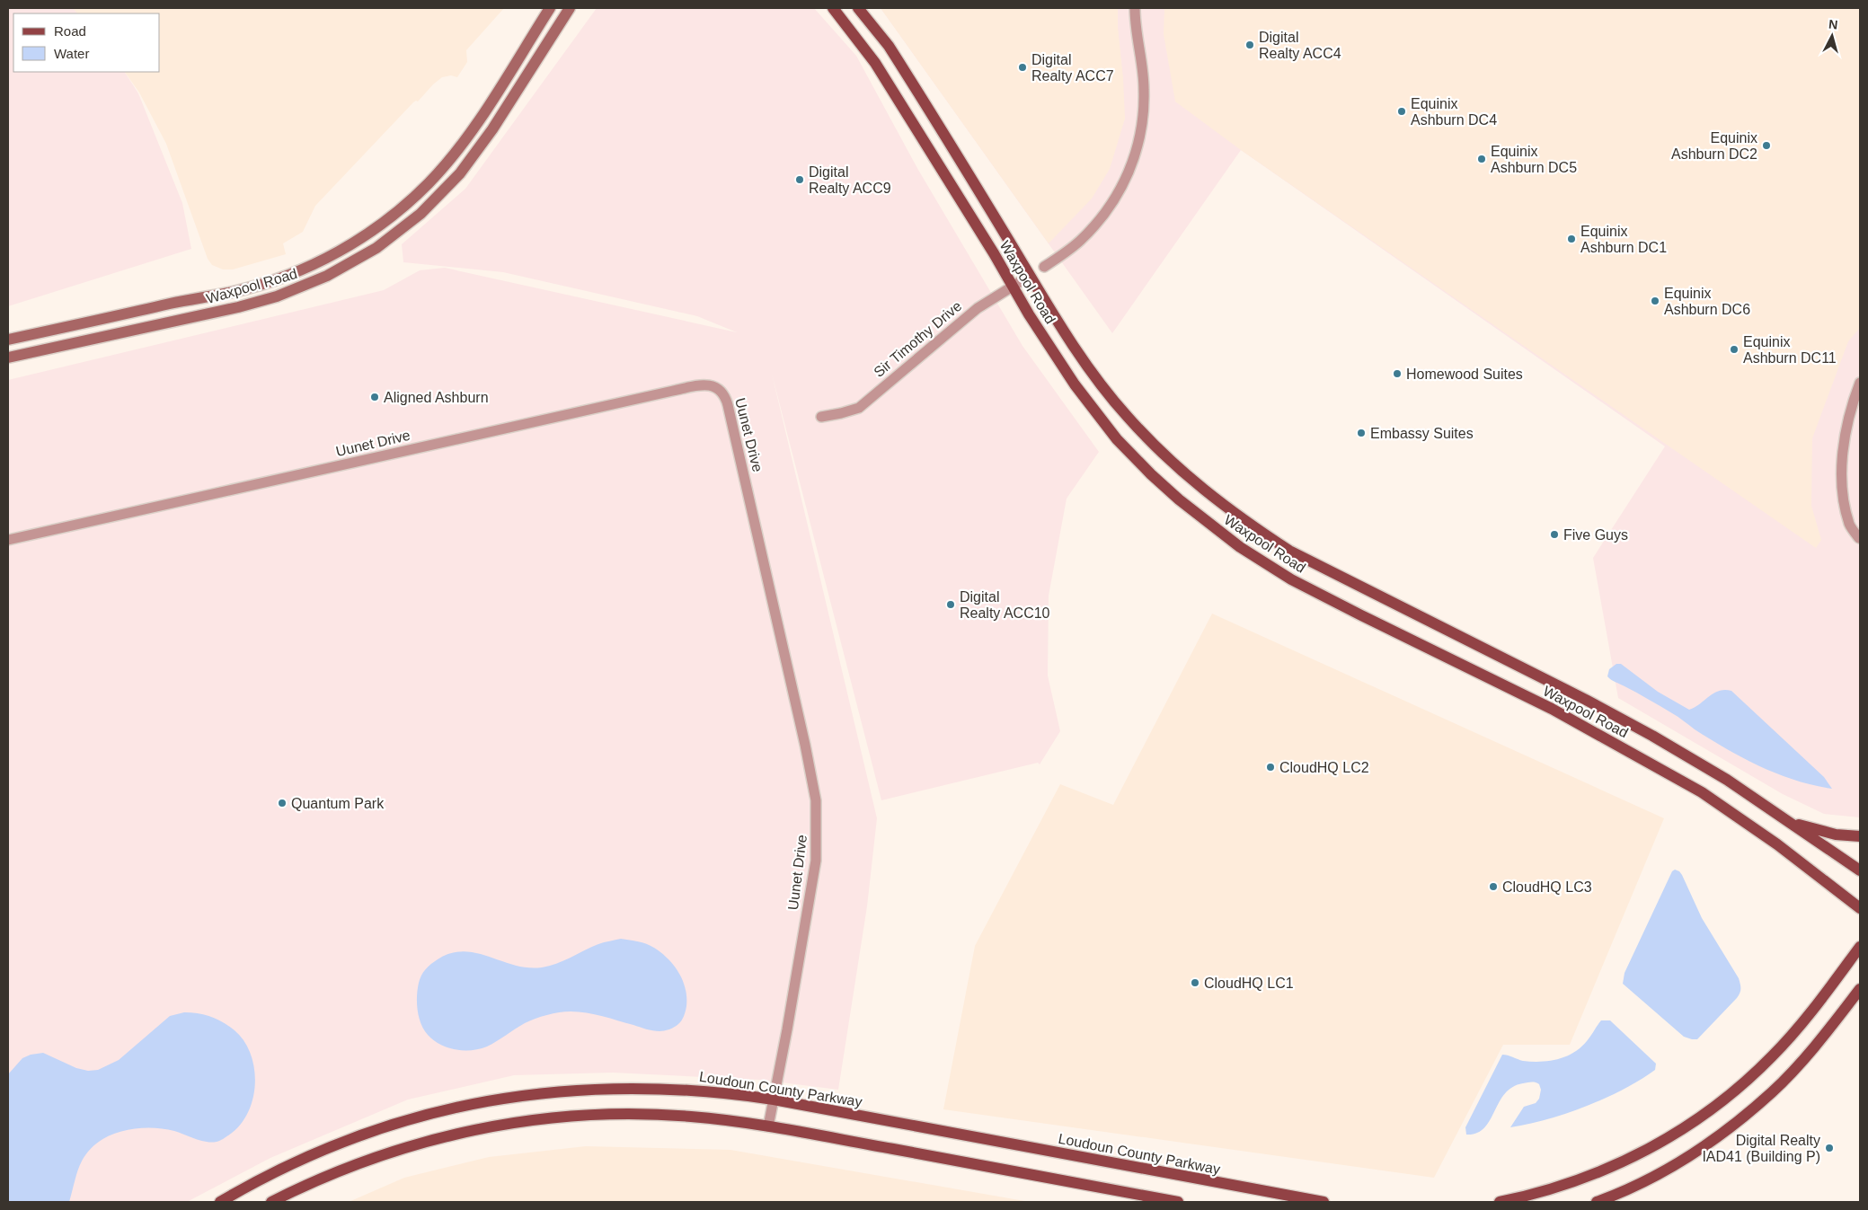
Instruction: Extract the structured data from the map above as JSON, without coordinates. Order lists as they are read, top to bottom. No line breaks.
{"streets":{"main road":["Waxpool Road","Loudoun County Parkway"],"street":["Sir Timothy Drive","Uunet Drive"]},"crossings":[["Waxpool Road","Sir Timothy Drive"],["Uunet Drive","Loudoun County Parkway"]],"places":["Digital Realty ACC4","Digital Realty ACC7","Equinix Ashburn DC4","Equinix Ashburn DC2","Equinix Ashburn DC5","Digital Realty ACC9","Equinix Ashburn DC1","Equinix Ashburn DC6","Equinix Ashburn DC11","Homewood Suites","Aligned Ashburn","Embassy Suites","Five Guys","Digital Realty ACC10","CloudHQ LC2","Quantum Park","CloudHQ LC3","CloudHQ LC1","Digital Realty IAD41 (Building P)"],"legend":["Road","Water"],"north":"top"}
